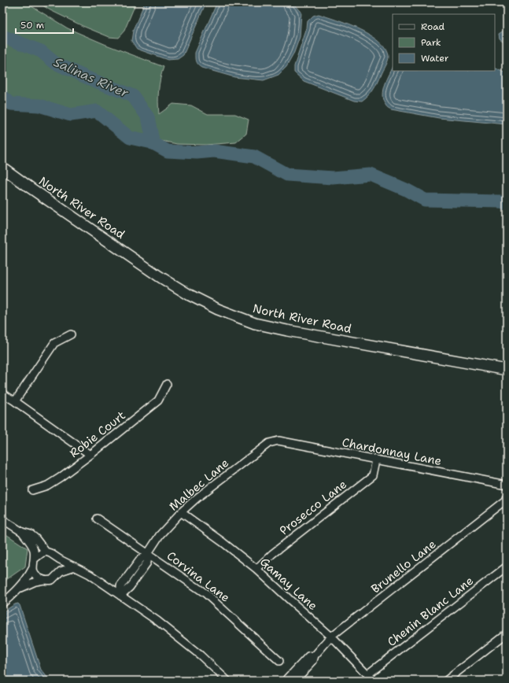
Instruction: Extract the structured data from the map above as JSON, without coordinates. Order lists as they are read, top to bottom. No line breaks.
{"streets":{"main road":["North River Road"],"street":["Robie Court","Chardonnay Lane","Malbec Lane","Prosecco Lane","Brunello Lane","Corvina Lane","Gamay Lane","Chenin Blanc Lane"]},"crossings":[["Chardonnay Lane","Malbec Lane"],["Chardonnay Lane","Prosecco Lane"],["Malbec Lane","Corvina Lane"],["Malbec Lane","Gamay Lane"],["Prosecco Lane","Gamay Lane"],["Brunello Lane","Gamay Lane"],["Gamay Lane","Chenin Blanc Lane"]],"water":["Salinas River"],"legend":["Road","Park","Water"],"scale_bar":"50 m"}
